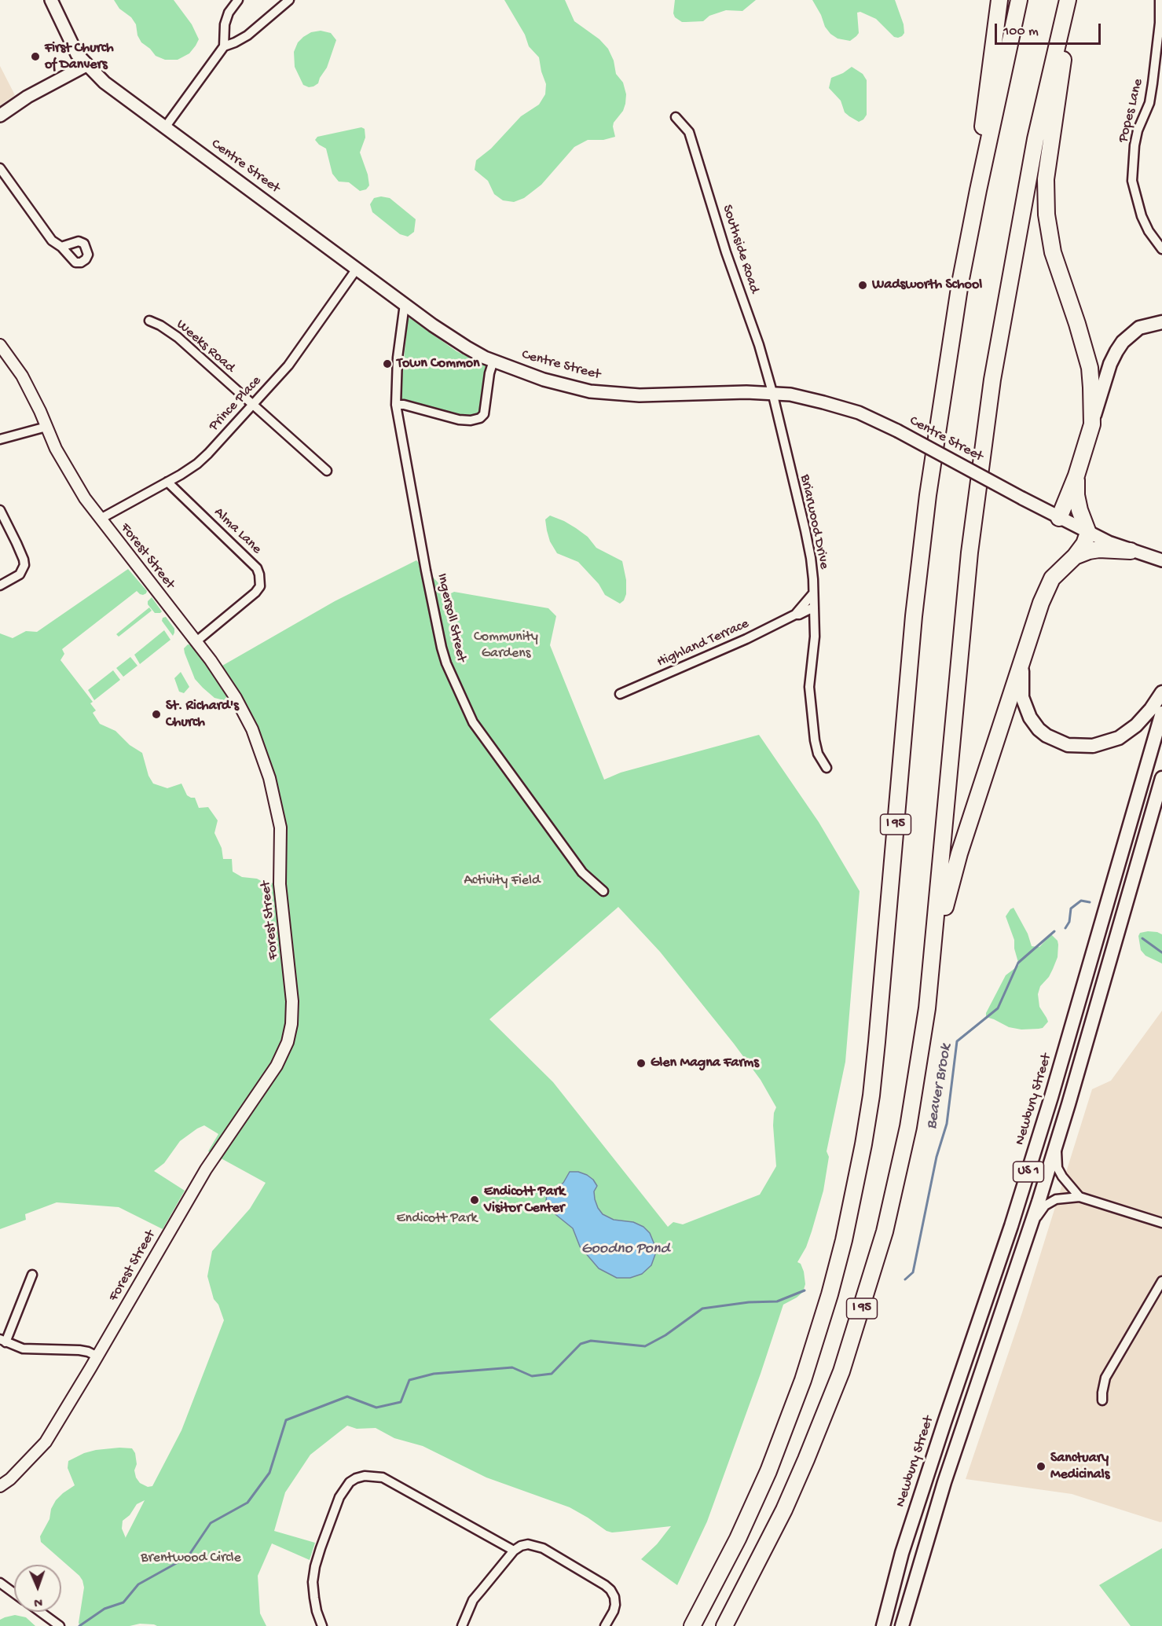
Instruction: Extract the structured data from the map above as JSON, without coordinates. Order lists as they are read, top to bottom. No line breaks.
{"streets":{"highway":["I 95"],"main road":["Centre Street","Newbury Street","US 1"],"street":["Popes Lane","Southside Road","Weeks Road","Prince Place","Briarwood Drive","Alma Lane","Forest Street","Ingersoll Street","Highland Terrace"]},"crossings":[["Centre Street","Southside Road"],["Centre Street","Prince Place"],["Centre Street","Briarwood Drive"],["Centre Street","Ingersoll Street"],["Southside Road","Briarwood Drive"],["Weeks Road","Prince Place"],["Prince Place","Alma Lane"],["Prince Place","Forest Street"],["Briarwood Drive","Highland Terrace"],["Alma Lane","Forest Street"]],"water":["Beaver Brook","Goodno Pond"],"parks":["Community Gardens","Activity Field","Endicott Park","Brentwood Circle"],"places":["First Church of Danvers","Wadsworth School","Town Common","St. Richard's Church","Glen Magna Farms","Endicott Park Visitor Center","Sanctuary Medicinals"],"scale_bar":"100 m","north":"bottom"}
